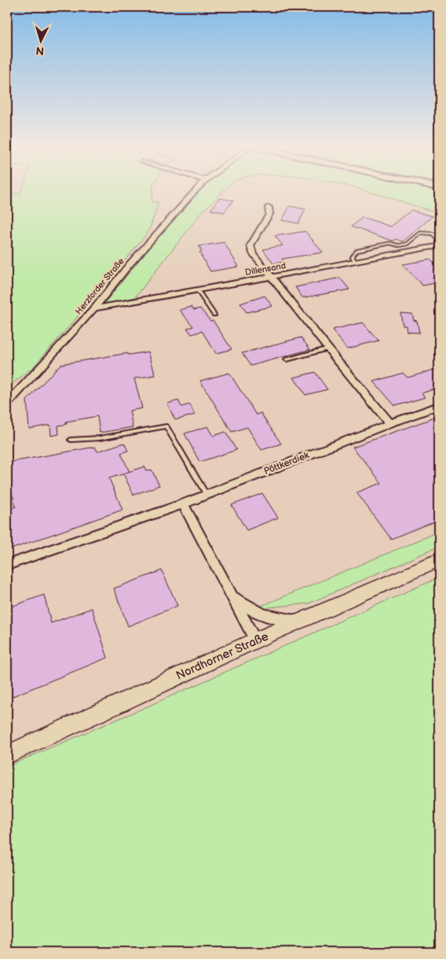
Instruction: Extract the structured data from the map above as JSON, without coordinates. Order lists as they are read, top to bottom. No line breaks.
{"streets":{"main road":["Nordhorner Straße"],"street":["Dillensand","Herzforder Straße","Pöttkerdiek"]},"crossings":[["Dillensand","Herzforder Straße"]],"north":"bottom"}
